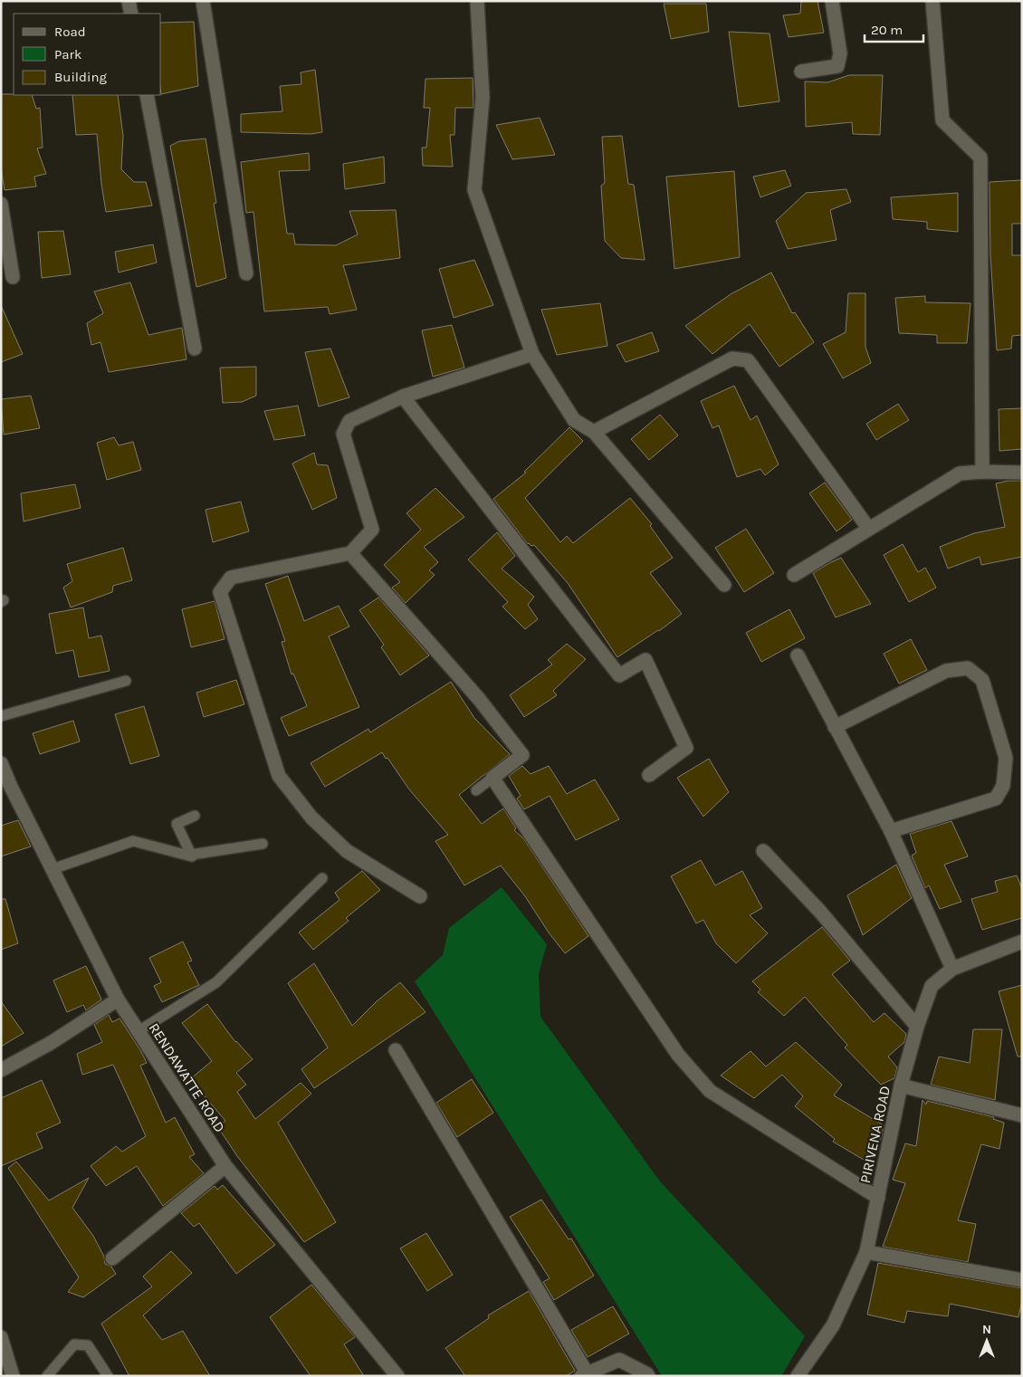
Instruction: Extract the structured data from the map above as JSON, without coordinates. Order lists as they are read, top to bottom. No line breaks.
{"streets":{"street":["RENDAWATTE ROAD","PIRIVENA ROAD"]},"legend":["Road","Park","Building"],"scale_bar":"20 m","north":"top"}
